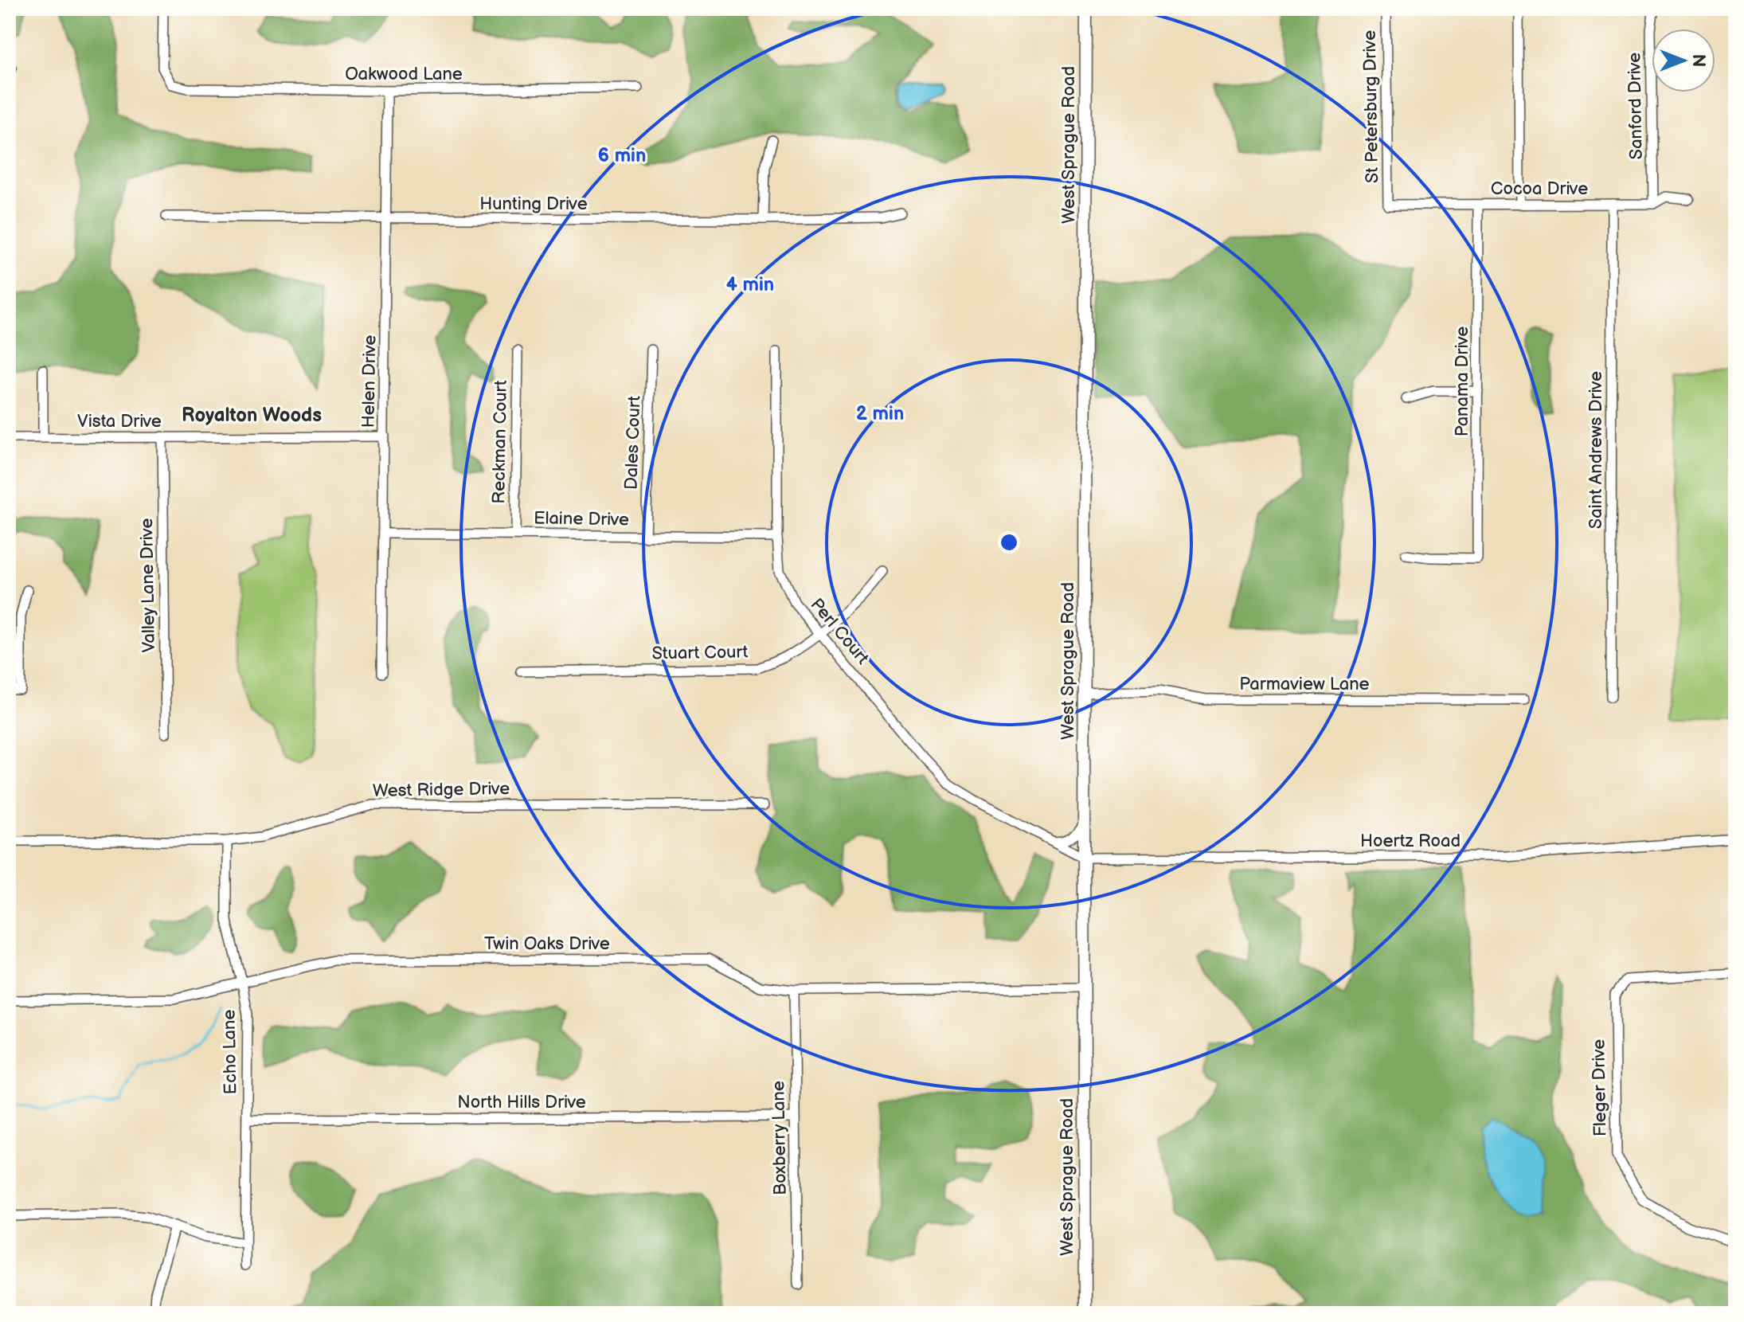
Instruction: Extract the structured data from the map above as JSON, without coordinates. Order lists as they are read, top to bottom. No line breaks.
{"streets":{"street":["Oakwood Lane","Sanford Drive","St Petersburg Drive","West Sprague Road","Cocoa Drive","Hunting Drive","Helen Drive","Panama Drive","Vista Drive","Reckman Court","Dales Court","Saint Andrews Drive","Elaine Drive","Valley Lane Drive","Perl Court","Stuart Court","Parmaview Lane","West Ridge Drive","Hoertz Road","Twin Oaks Drive","Echo Lane","Fleger Drive","North Hills Drive","Boxberry Lane"]},"crossings":[["Oakwood Lane","Helen Drive"],["Sanford Drive","Cocoa Drive"],["St Petersburg Drive","Cocoa Drive"],["West Sprague Road","Perl Court"],["West Sprague Road","Parmaview Lane"],["West Sprague Road","Hoertz Road"],["West Sprague Road","Twin Oaks Drive"],["Cocoa Drive","Panama Drive"],["Cocoa Drive","Saint Andrews Drive"],["Hunting Drive","Helen Drive"],["Helen Drive","Vista Drive"],["Helen Drive","Elaine Drive"],["Vista Drive","Valley Lane Drive"],["Reckman Court","Elaine Drive"],["Dales Court","Elaine Drive"],["Elaine Drive","Perl Court"],["Perl Court","Stuart Court"],["Perl Court","Hoertz Road"],["West Ridge Drive","Echo Lane"],["Twin Oaks Drive","Echo Lane"],["Twin Oaks Drive","Boxberry Lane"],["Echo Lane","North Hills Drive"],["North Hills Drive","Boxberry Lane"]],"districts":["Royalton Woods"],"north":"right","rings":["6 min","4 min","2 min"]}
